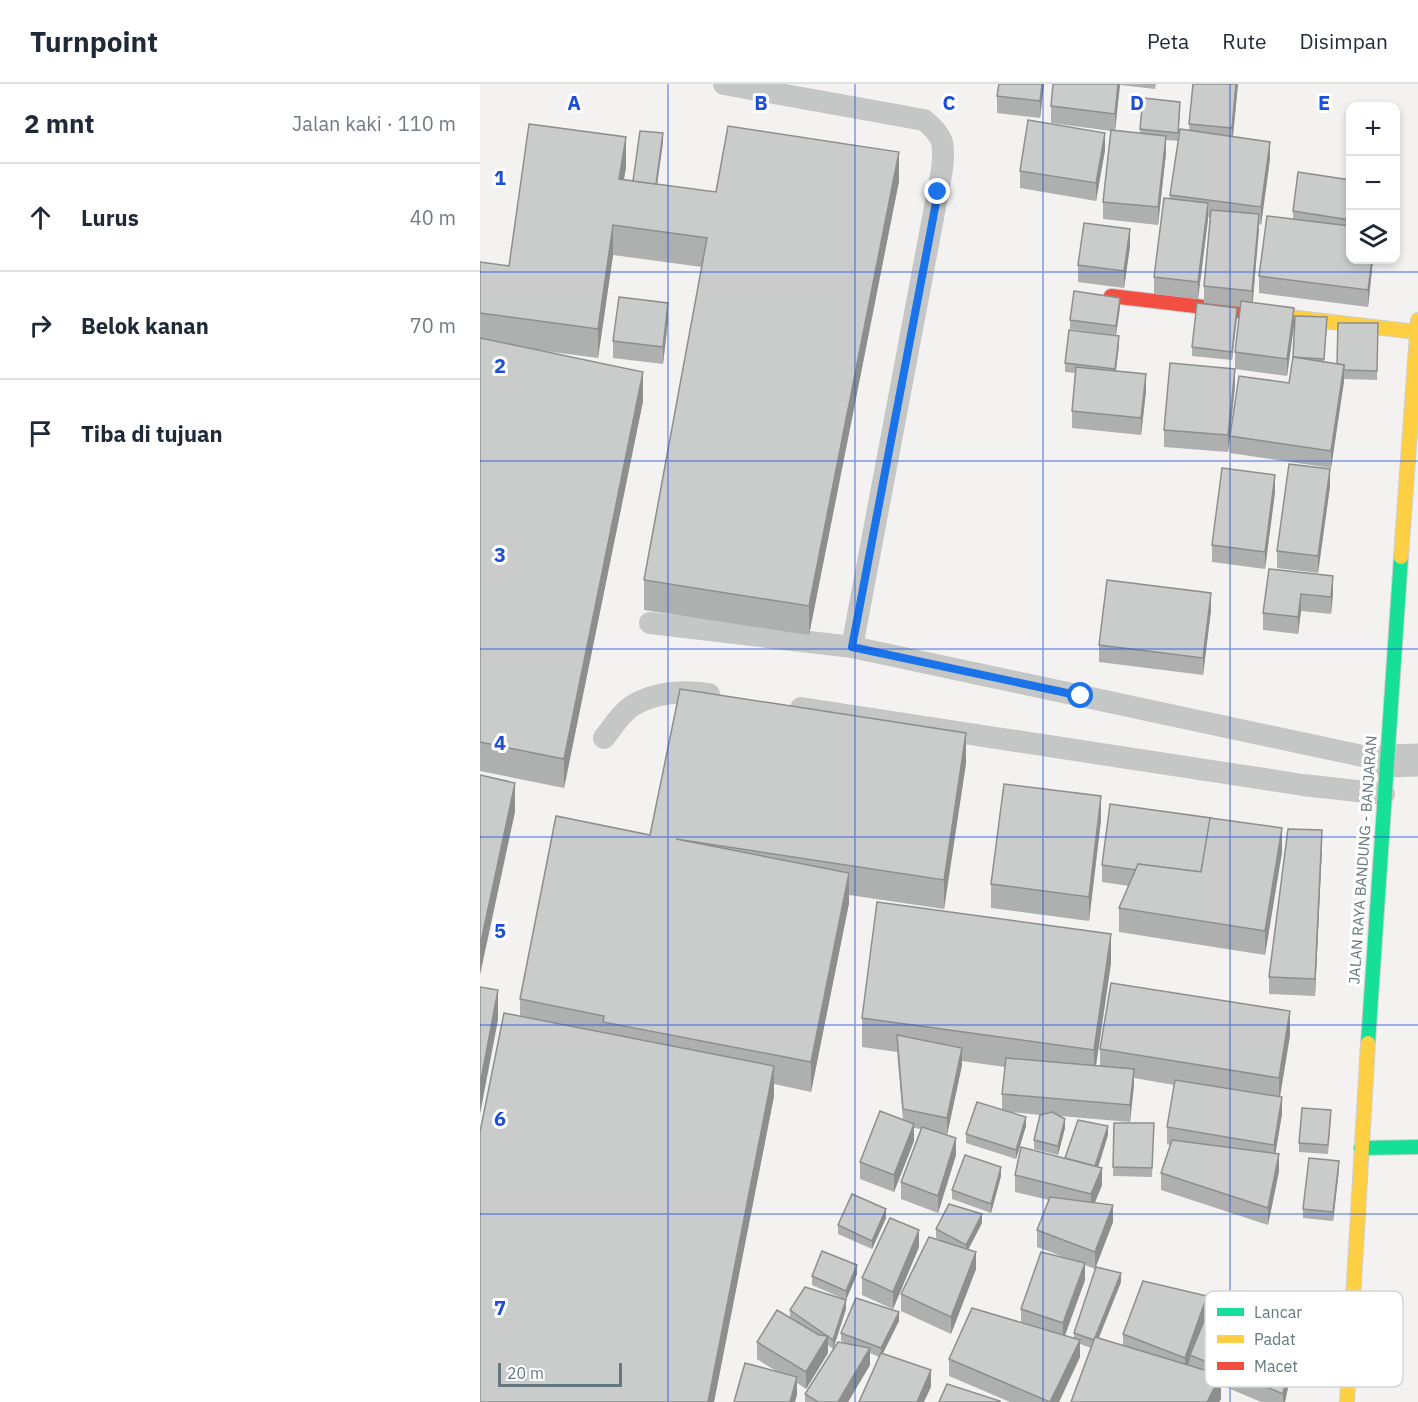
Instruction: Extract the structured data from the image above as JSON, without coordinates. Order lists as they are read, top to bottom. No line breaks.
{"streets":{"main road":["JALAN RAYA BANDUNG - BANJARAN"]},"legend":["Lancar","Padat","Macet"],"scale_bar":"20 m","page":{"header":"Turnpoint","nav":["Peta","Rute","Disimpan"],"heading":["2 mnt","Jalan kaki · 110 m"],"map_buttons":["+","−"],"list":[["Lurus","40 m"],["Belok kanan","70 m"],"Tiba di tujuan"],"scale":"20 m"},"grid":{"columns":["A","B","C","D","E"],"rows":["1","2","3","4","5","6","7"]}}
